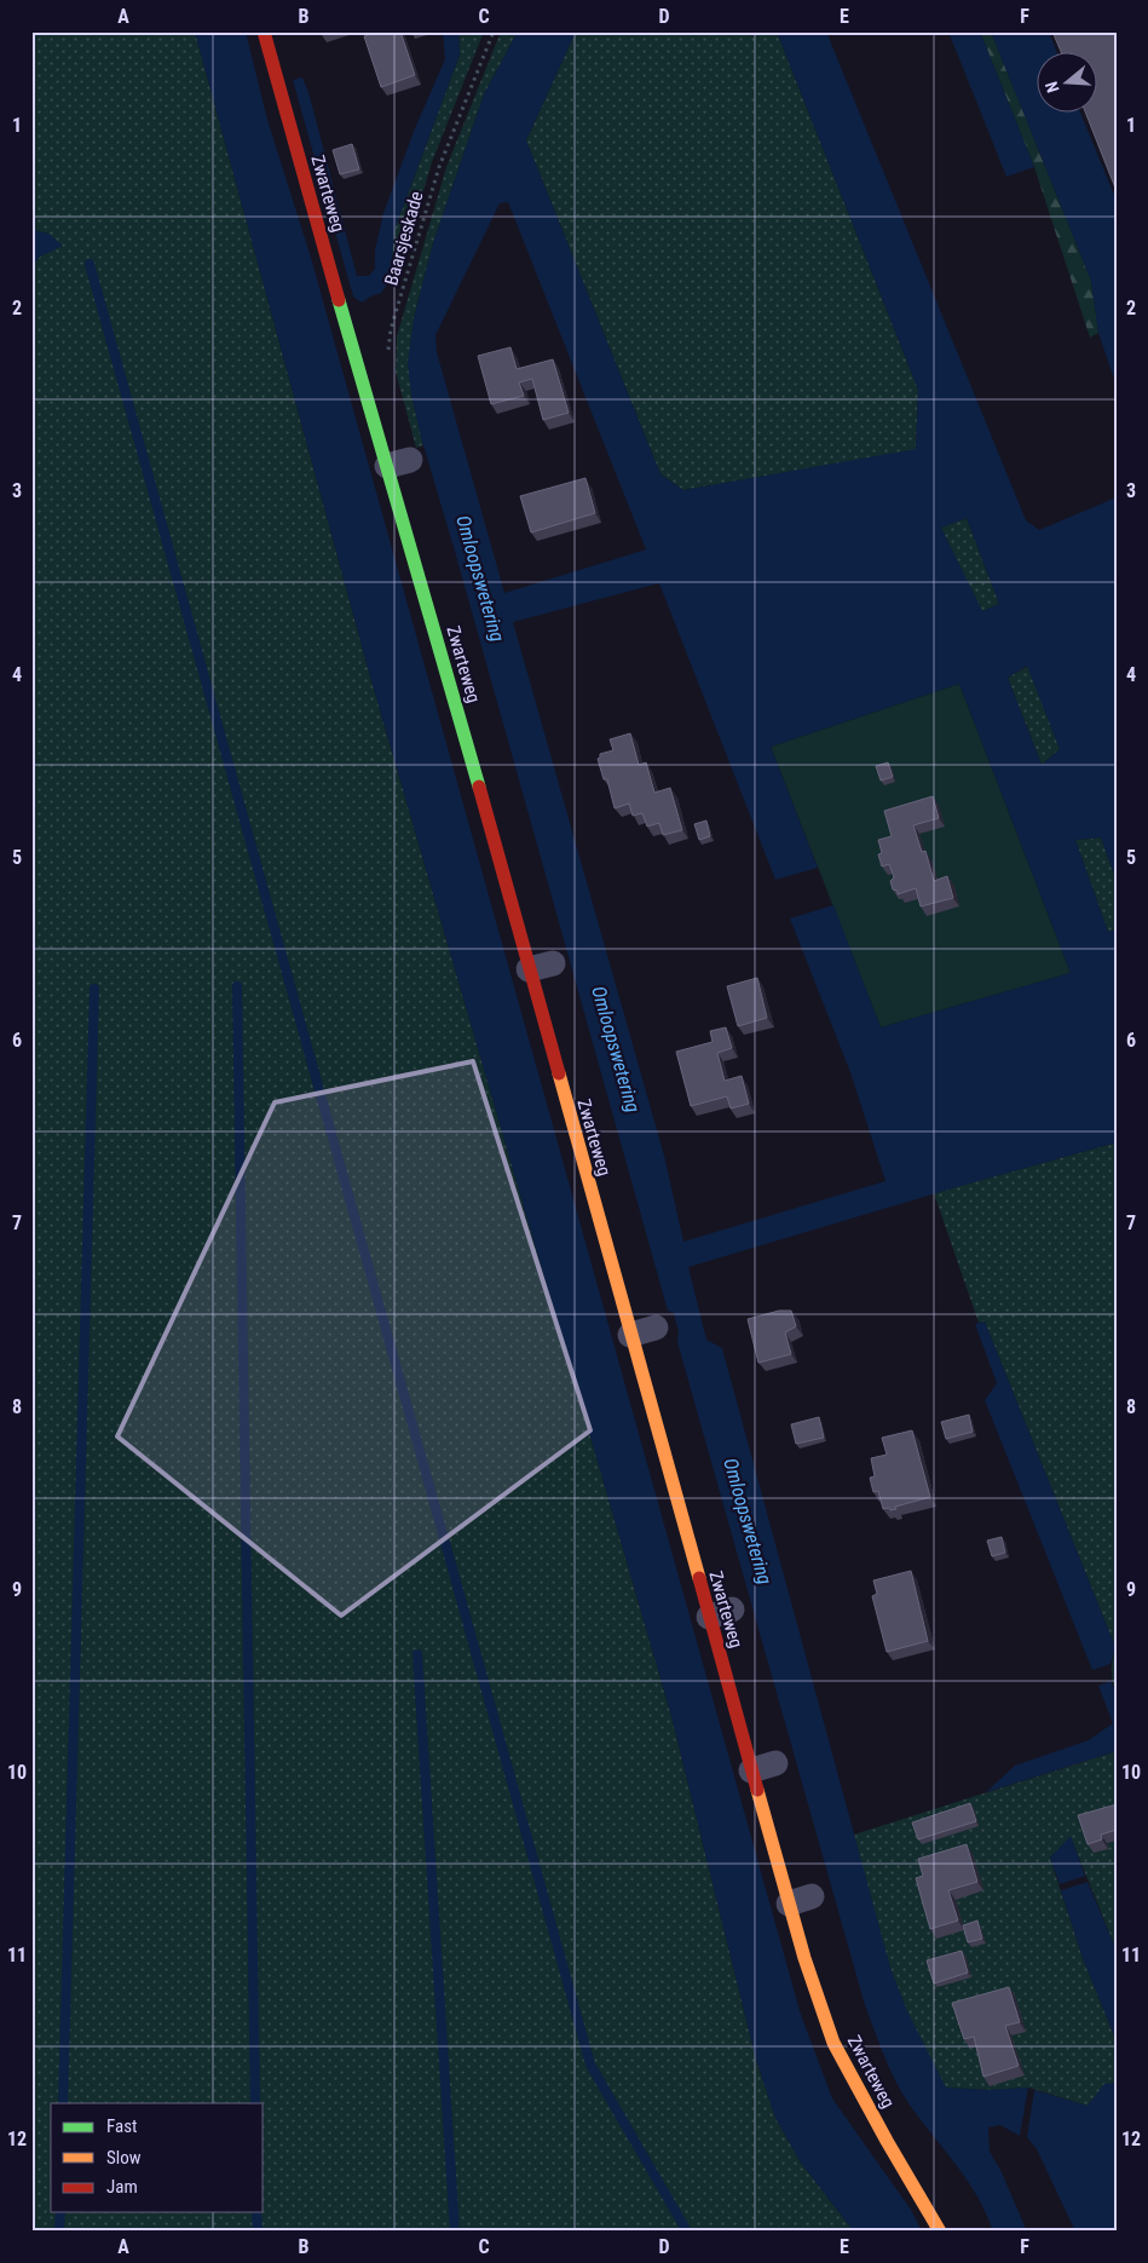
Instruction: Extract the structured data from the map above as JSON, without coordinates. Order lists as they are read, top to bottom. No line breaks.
{"streets":{"street":["Zwarteweg"],"path":["Baarsjeskade"]},"water":["Omloopswetering"],"legend":["Fast","Slow","Jam"],"north":"left","grid":{"columns":["A","B","C","D","E","F"],"rows":["1","2","3","4","5","6","7","8","9","10","11","12"]}}
